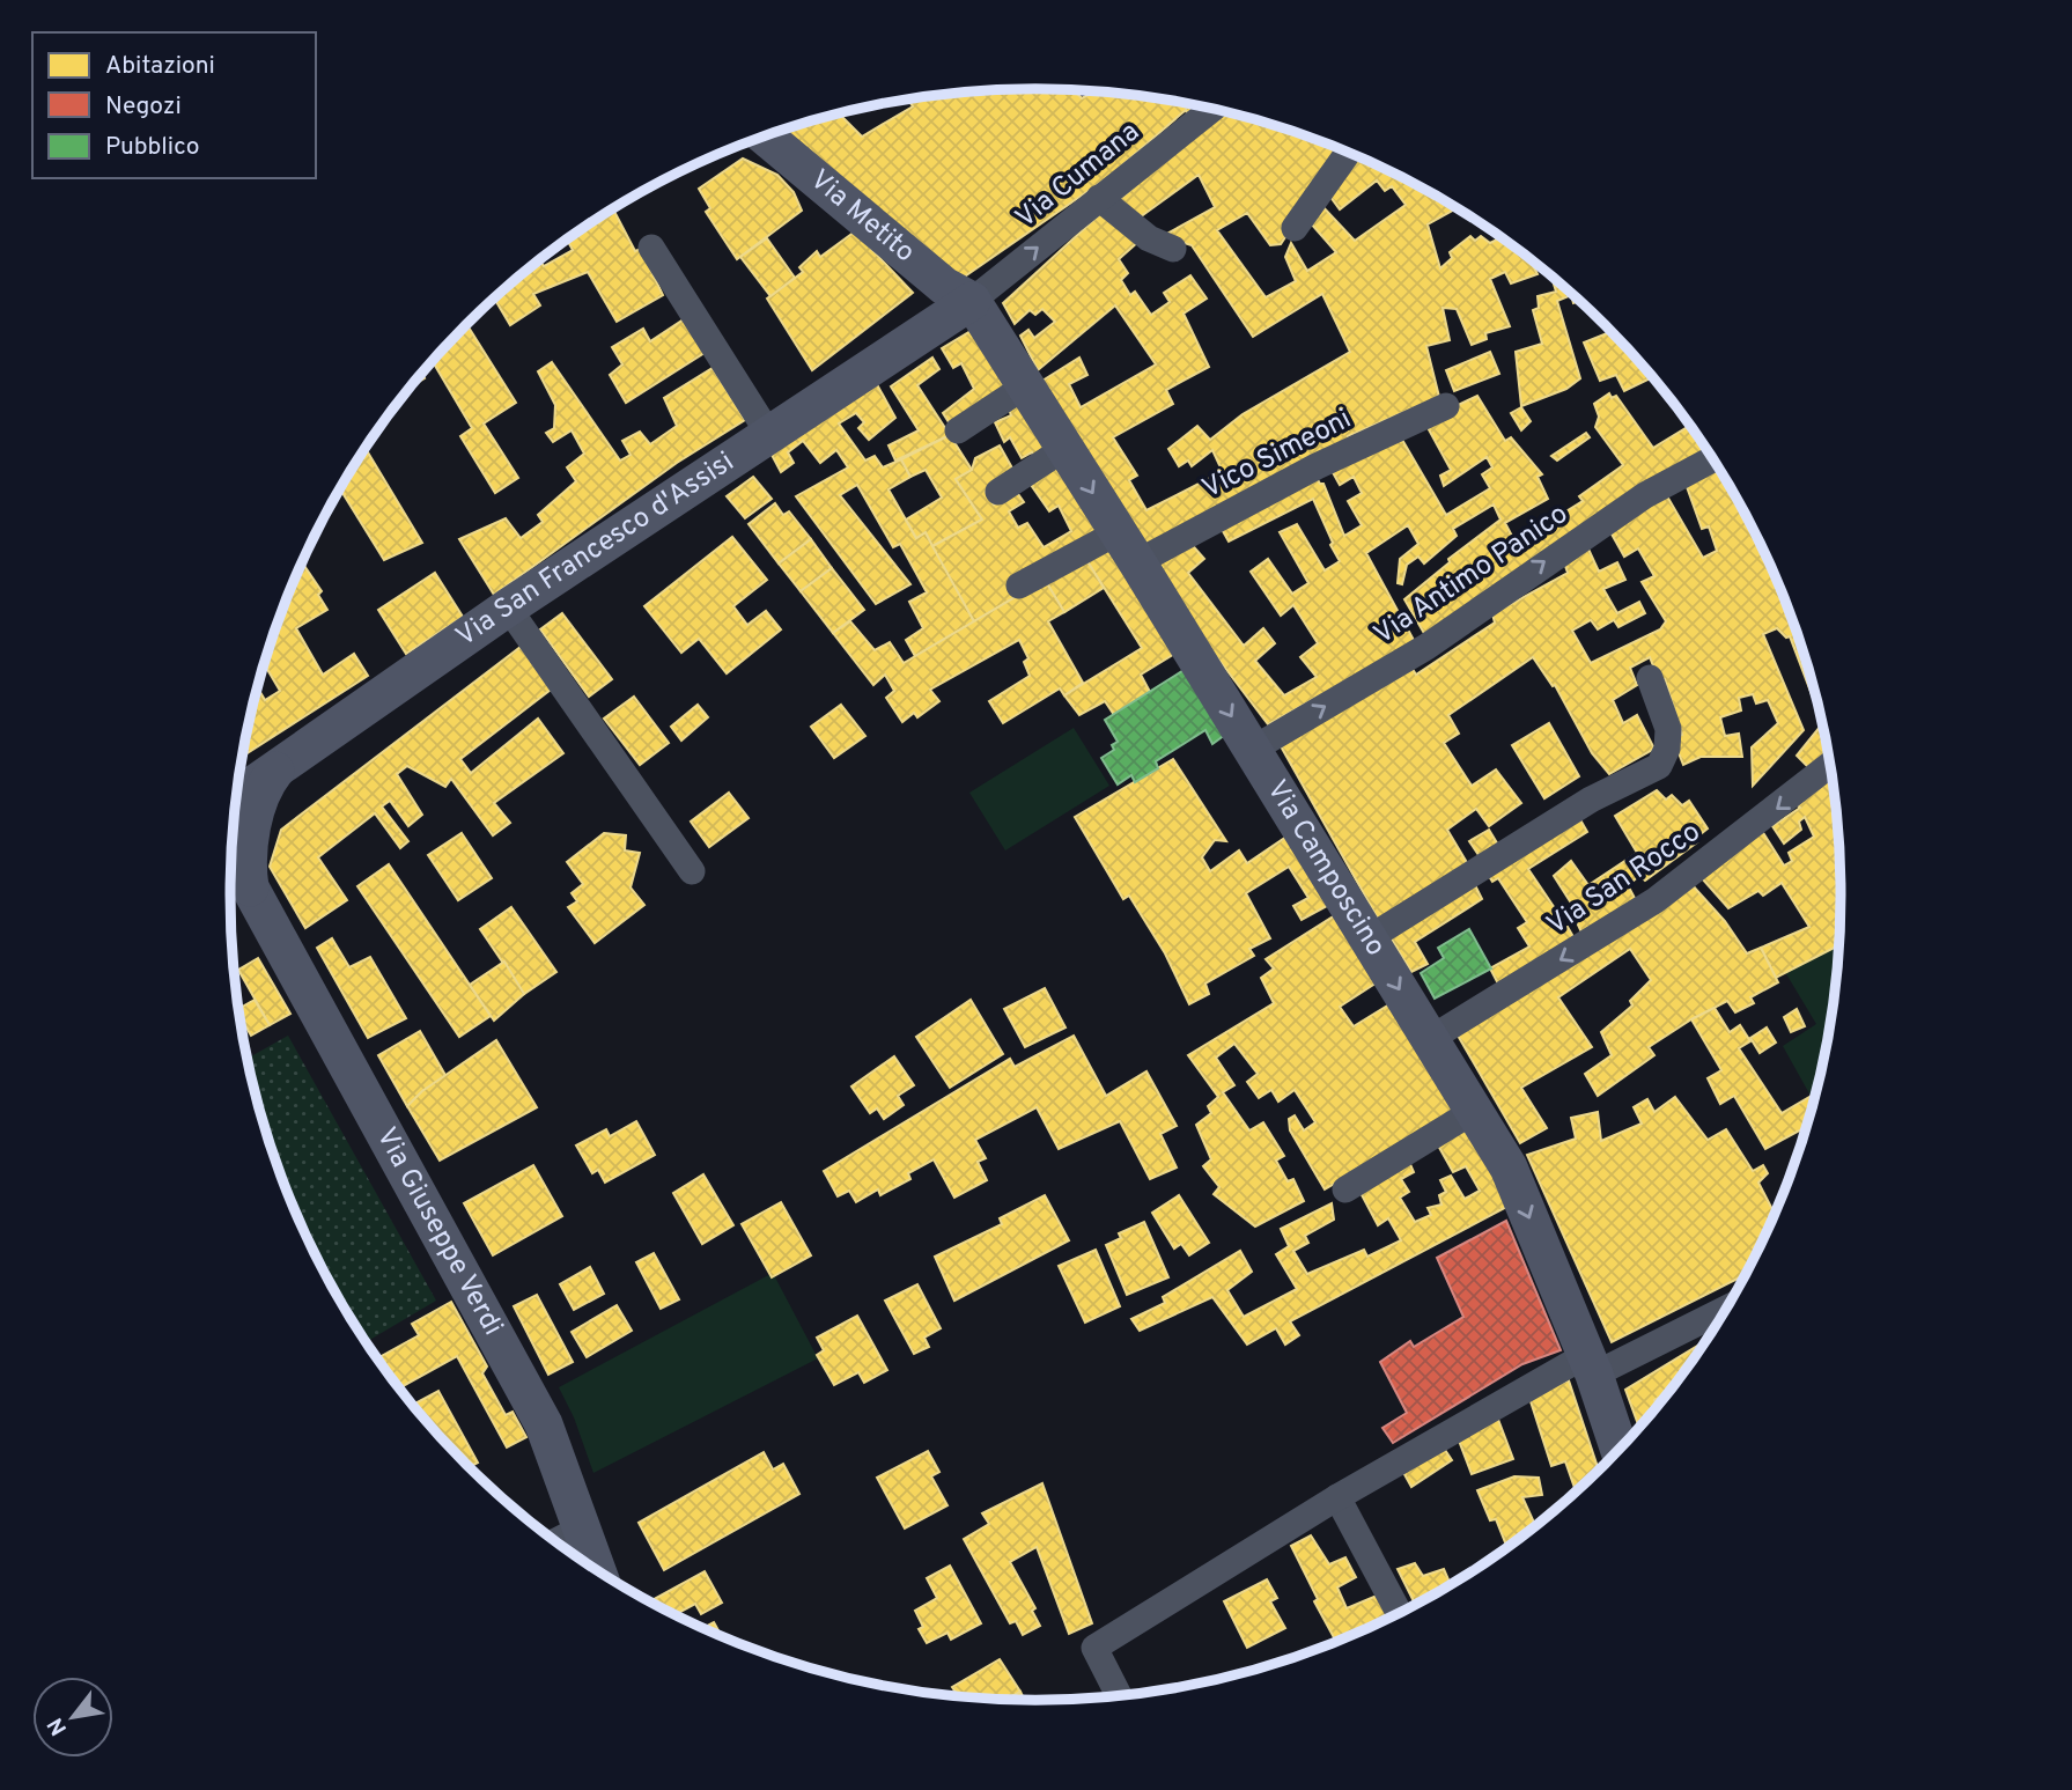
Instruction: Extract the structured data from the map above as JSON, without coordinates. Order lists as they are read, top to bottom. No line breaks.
{"streets":{"street":["Via Cumana","Via Metito","Vico Simeoni","Via San Francesco d'Assisi","Via Antimo Panico","Via Camposcino","Via San Rocco","Via Giuseppe Verdi"]},"crossings":[["Via Cumana","Via Metito"],["Via Cumana","Via San Francesco d'Assisi"],["Via Cumana","Via Camposcino"],["Via Metito","Via San Francesco d'Assisi"],["Via Metito","Via Camposcino"],["Vico Simeoni","Via Camposcino"],["Via San Francesco d'Assisi","Via Camposcino"],["Via Antimo Panico","Via Camposcino"],["Via Camposcino","Via San Rocco"]],"one_way":["Via Cumana","Via Antimo Panico","Via Camposcino","Via San Rocco"],"legend":["Abitazioni","Negozi","Pubblico"],"north":"bottom left"}
